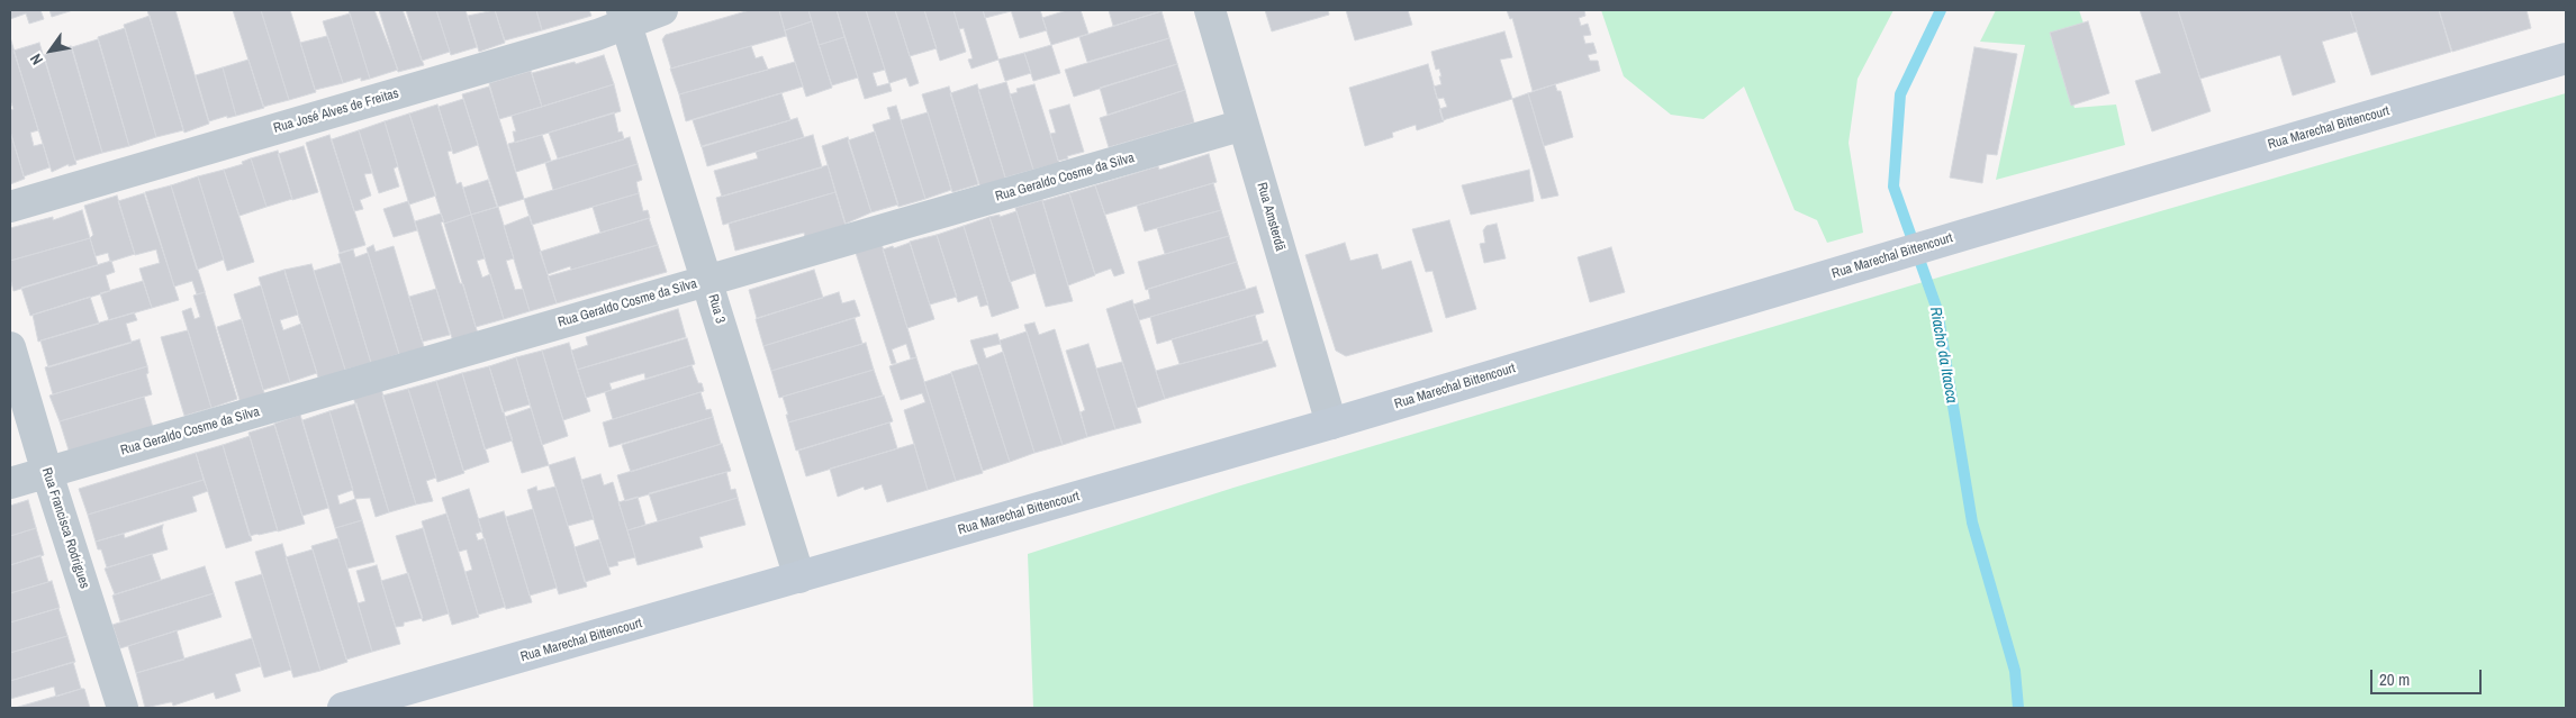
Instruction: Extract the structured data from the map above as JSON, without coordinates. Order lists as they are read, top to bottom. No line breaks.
{"streets":{"main road":["Rua Marechal Bittencourt"],"street":["Rua José Alves de Freitas","Rua Geraldo Cosme da Silva","Rua Amsterdã","Rua 3","Rua Francisca Rodrigues"]},"crossings":[["Rua José Alves de Freitas","Rua 3"],["Rua Marechal Bittencourt","Rua Amsterdã"],["Rua Marechal Bittencourt","Rua 3"],["Rua Geraldo Cosme da Silva","Rua Amsterdã"],["Rua Geraldo Cosme da Silva","Rua 3"],["Rua Geraldo Cosme da Silva","Rua Francisca Rodrigues"]],"water":["Riacho da Itaoca"],"scale_bar":"20 m","north":"bottom left"}
